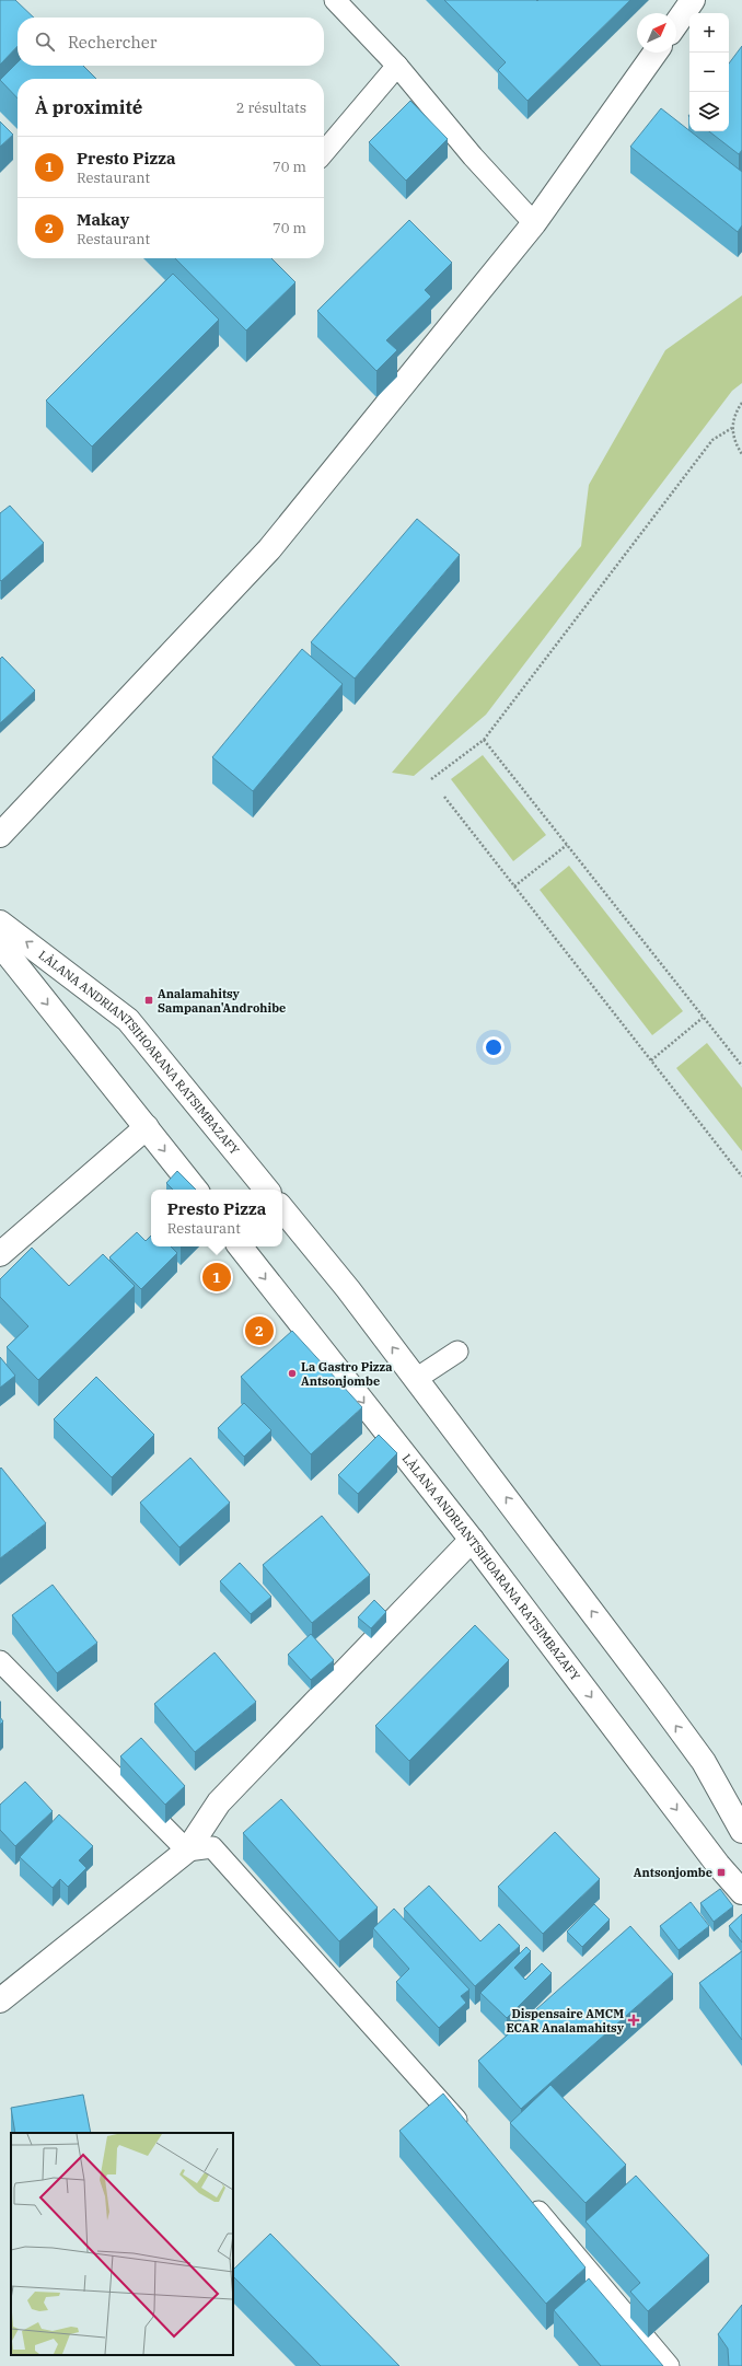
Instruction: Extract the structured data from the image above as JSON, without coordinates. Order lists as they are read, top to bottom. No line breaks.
{"streets":{"main road":["LÀLANA ANDRIANTSIHOARANA RATSIMBAZAFY"]},"places":{"transit":["Analamahitsy Sampanan'Androhibe","Antsonjombe"],"other":["La Gastro Pizza Antsonjombe"],"health":["Dispensaire AMCM ECAR Analamahitsy"]},"north":"top right","page":{"map_buttons":["+","−"],"search":"Rechercher","heading":["À proximité","2 résultats"],"list":[{"mark":"1","name":"Presto Pizza","note":"Restaurant","value":"70 m"},{"mark":"2","name":"Makay","note":"Restaurant","value":"70 m"}],"popup":["Presto Pizza","Restaurant"],"pins":["1","2"]}}
